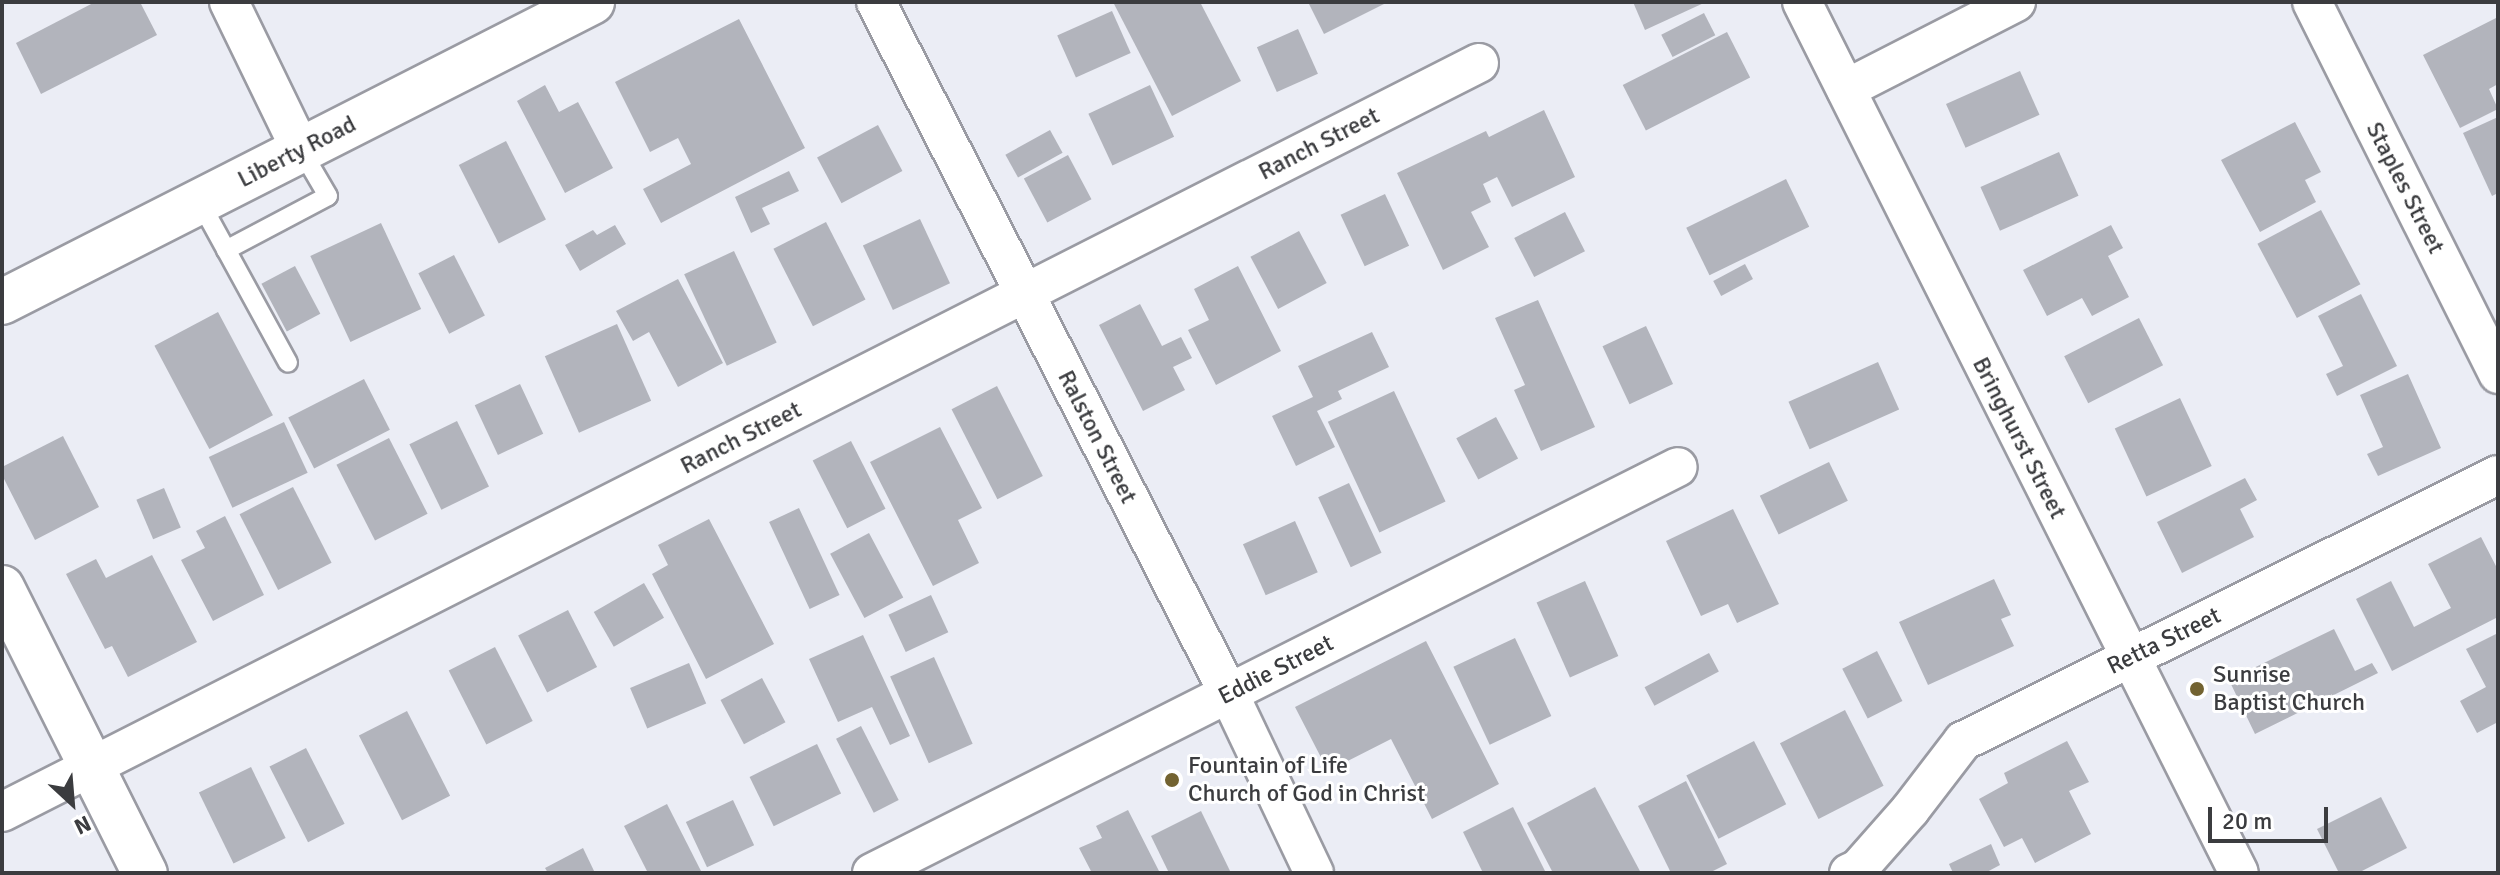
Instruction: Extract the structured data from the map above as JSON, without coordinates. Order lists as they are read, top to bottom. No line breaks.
{"streets":{"main road":["Liberty Road"],"street":["Ranch Street","Staples Street","Ralston Street","Bringhurst Street","Retta Street","Eddie Street"]},"crossings":[["Ranch Street","Ralston Street"],["Ralston Street","Eddie Street"],["Bringhurst Street","Retta Street"]],"places":["Sunrise Baptist Church","Fountain of Life Church of God in Christ"],"scale_bar":"20 m","north":"bottom right"}
